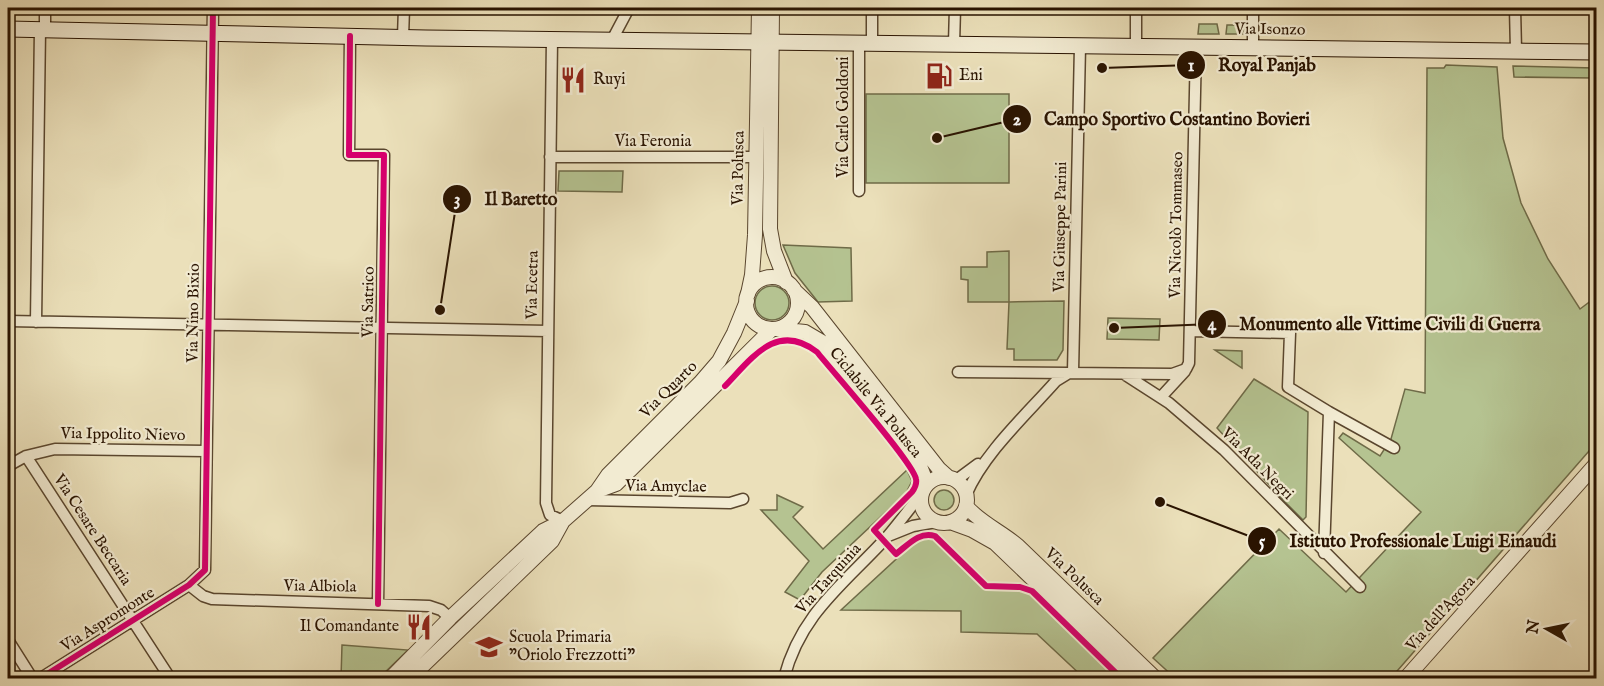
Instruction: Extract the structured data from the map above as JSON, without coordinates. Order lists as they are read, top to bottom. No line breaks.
{"streets":{"main road":["Via Isonzo"],"street":["Via Carlo Goldoni","Via Feronia","Via Polusca","Via Nicolò Tommaseo","Via Giuseppe Parini","Via Ecetra","Via Satrico","Via Nino Bixio","Via Quarto","Via Ippolito Nievo","Via Ada Negri","Via Amyclae","Via Cesare Beccaria","Via Tarquinia","Via Albiola","Via dell'Agora","Via Aspromonte"],"cycle path":["Ciclabile Via Polusca"]},"crossings":[["Via Isonzo","Via Carlo Goldoni"],["Via Isonzo","Via Polusca"],["Via Isonzo","Via Nicolò Tommaseo"],["Via Isonzo","Via Giuseppe Parini"],["Via Isonzo","Via Ecetra"],["Via Isonzo","Via Satrico"],["Via Isonzo","Via Nino Bixio"],["Via Feronia","Via Polusca"],["Via Feronia","Via Ecetra"],["Via Polusca","Via Quarto"],["Via Polusca","Via Tarquinia"],["Via Ecetra","Via Quarto"],["Via Satrico","Via Albiola"],["Via Nino Bixio","Via Ippolito Nievo"],["Via Nino Bixio","Via Albiola"],["Via Nino Bixio","Via Aspromonte"],["Via Quarto","Via Amyclae"],["Via Quarto","Via Albiola"],["Via Ippolito Nievo","Via Cesare Beccaria"],["Via Cesare Beccaria","Via Aspromonte"],["Via Albiola","Via Aspromonte"]],"places":{"other":["Royal Panjab","Campo Sportivo Costantino Bovieri","Il Baretto","Monumento alle Vittime Civili di Guerra","Istituto Professionale Luigi Einaudi"],"fuel station":["Eni"],"restaurant":["Ruyi","Il Comandante"],"school or university":["Scuola Primaria \"Oriolo Frezzotti\""]},"north":"left"}
